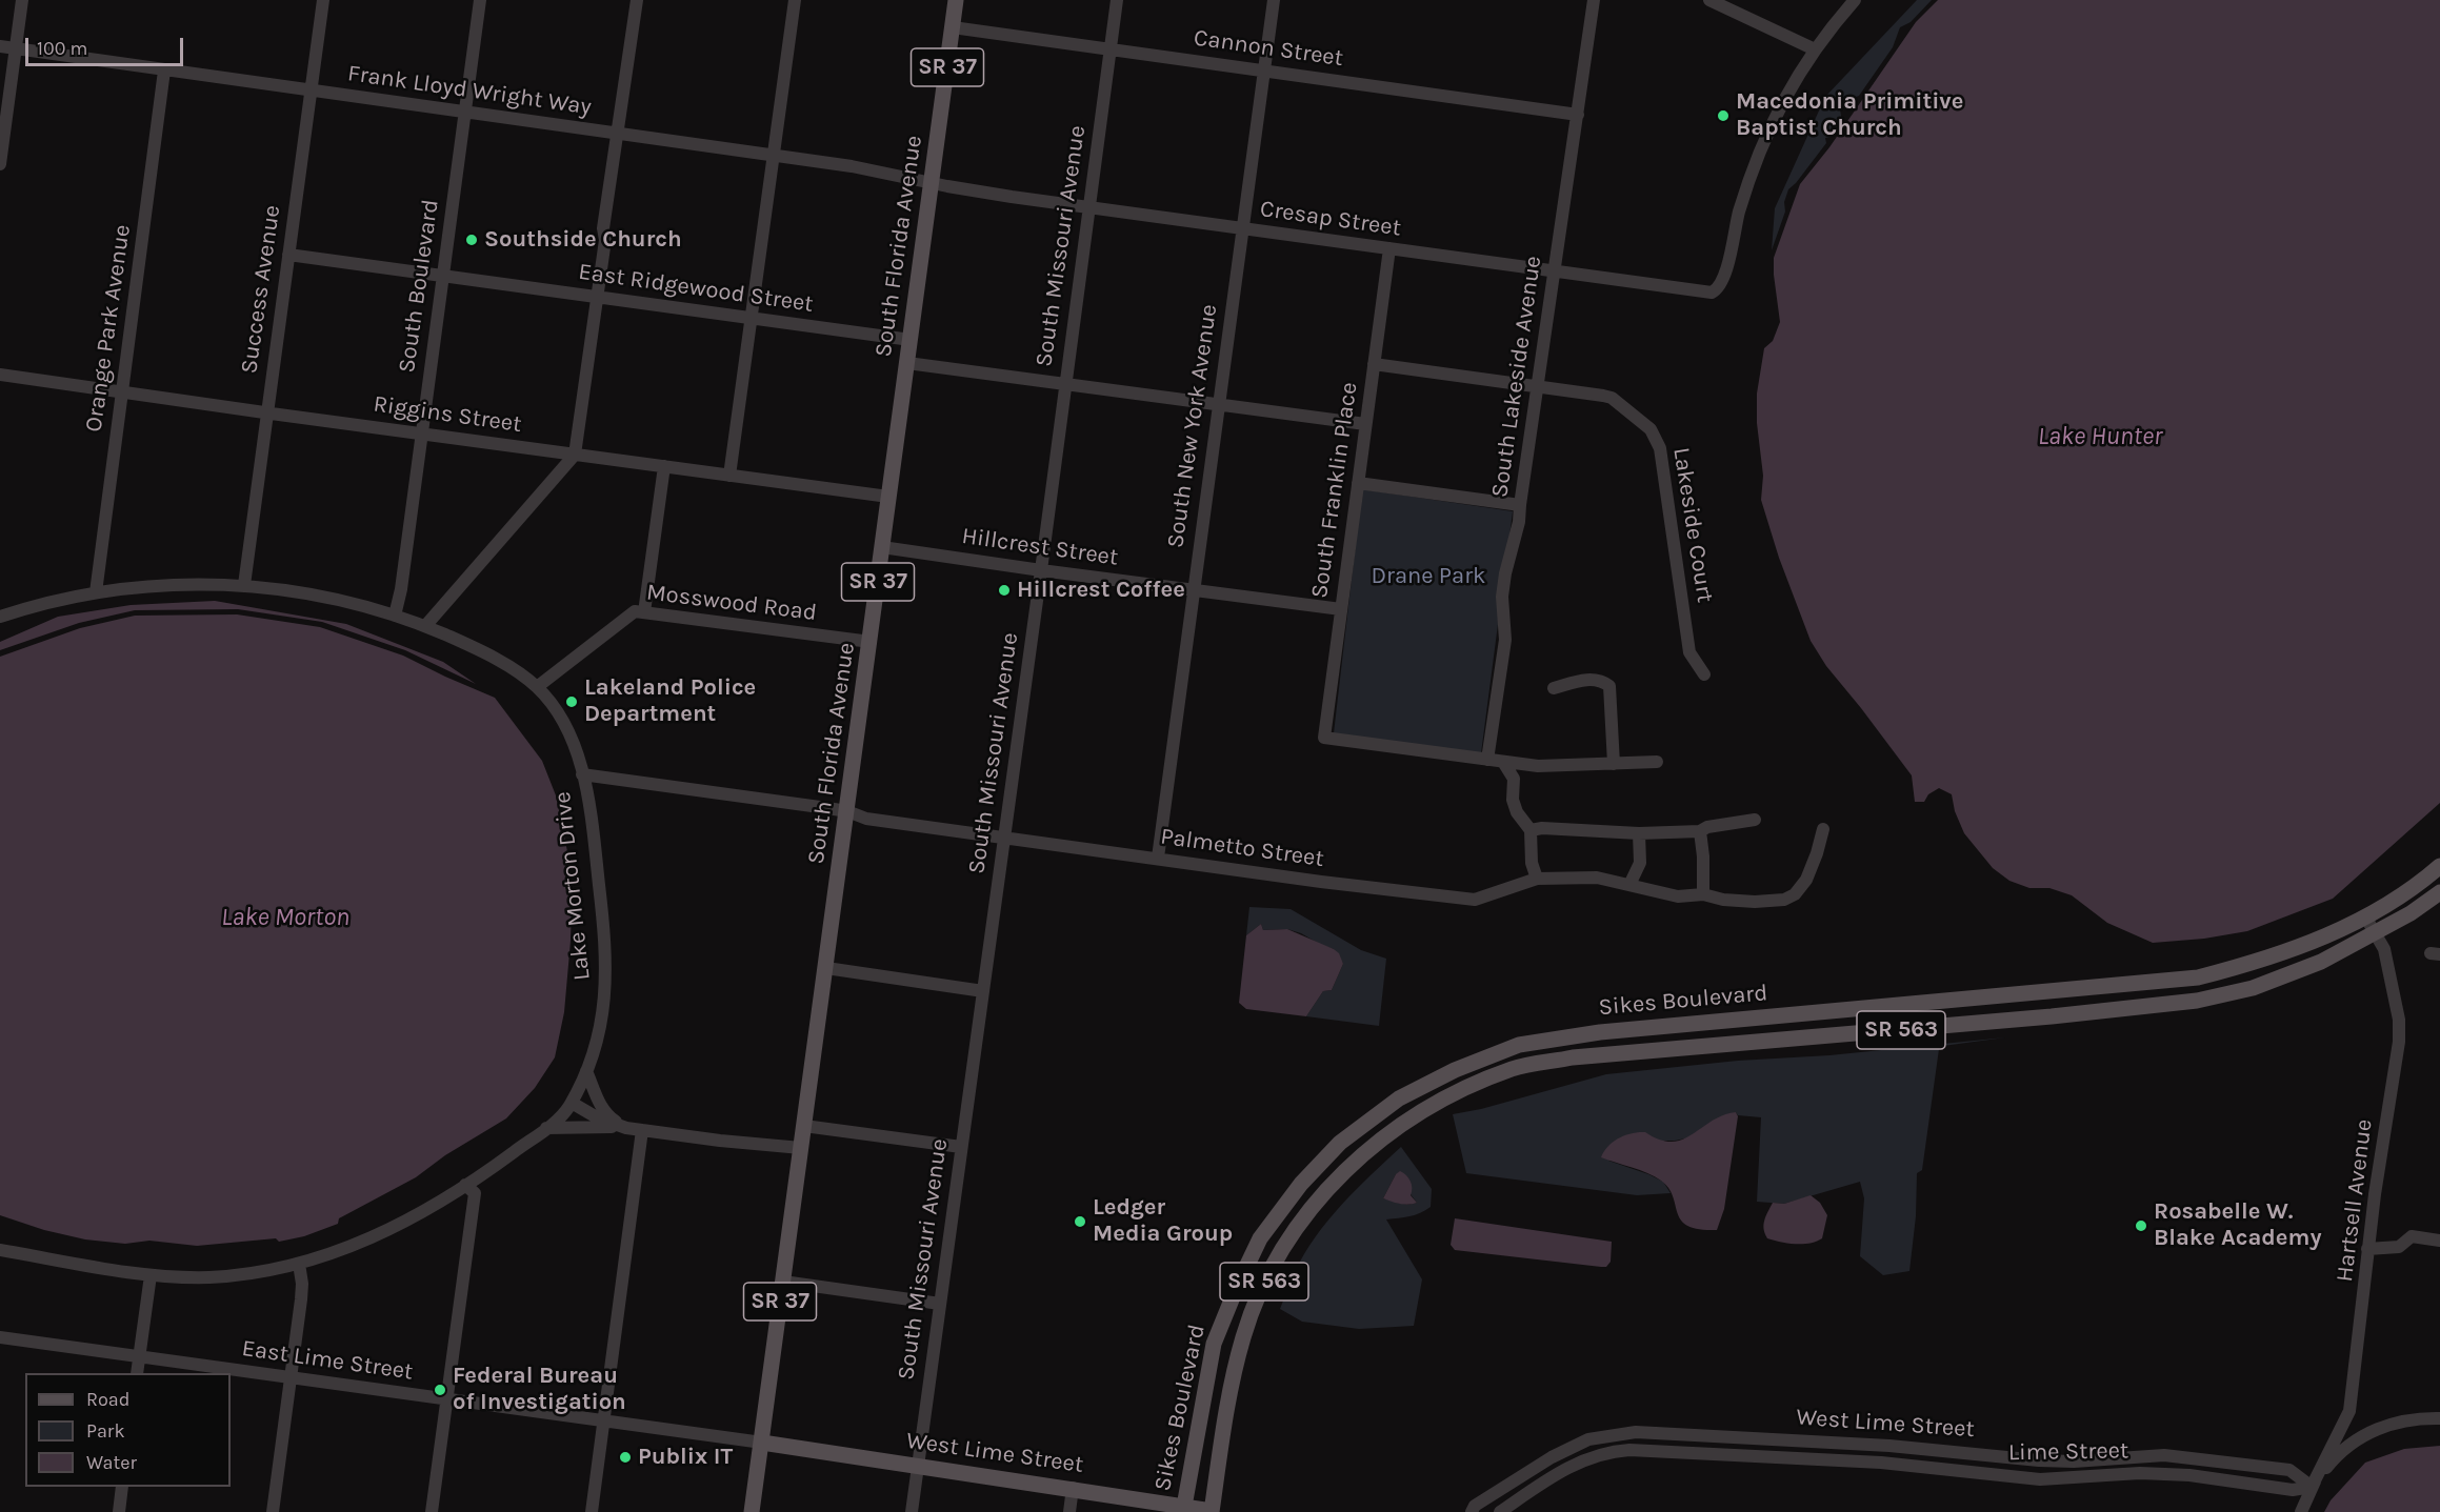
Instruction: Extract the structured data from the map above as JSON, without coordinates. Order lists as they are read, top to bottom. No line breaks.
{"streets":{"main road":["SR 37","South Florida Avenue","Sikes Boulevard","SR 563","West Lime Street"],"street":["Cannon Street","Frank Lloyd Wright Way","Cresap Street","South Missouri Avenue","South Boulevard","East Ridgewood Street","Success Avenue","Orange Park Avenue","South Lakeside Avenue","Riggins Street","South New York Avenue","South Franklin Place","Lakeside Court","Hillcrest Street","Mosswood Road","Palmetto Street","Lake Morton Drive","Hartsell Avenue","East Lime Street","Lime Street"]},"crossings":[["Cannon Street","South Florida Avenue"],["Cannon Street","South Missouri Avenue"],["Cannon Street","South Lakeside Avenue"],["Cannon Street","South New York Avenue"],["Frank Lloyd Wright Way","Cresap Street"],["Frank Lloyd Wright Way","South Florida Avenue"],["Frank Lloyd Wright Way","South Boulevard"],["Frank Lloyd Wright Way","Success Avenue"],["Frank Lloyd Wright Way","Orange Park Avenue"],["Cresap Street","South Florida Avenue"],["Cresap Street","South Missouri Avenue"],["Cresap Street","South Lakeside Avenue"],["Cresap Street","South New York Avenue"],["Cresap Street","South Franklin Place"],["South Florida Avenue","East Ridgewood Street"],["South Florida Avenue","Riggins Street"],["South Florida Avenue","Hillcrest Street"],["South Florida Avenue","Mosswood Road"],["South Florida Avenue","Palmetto Street"],["South Florida Avenue","East Lime Street"],["South Florida Avenue","West Lime Street"],["South Missouri Avenue","Hillcrest Street"],["South Missouri Avenue","Palmetto Street"],["South Missouri Avenue","West Lime Street"],["South Boulevard","East Ridgewood Street"],["South Boulevard","Riggins Street"],["South Boulevard","Lake Morton Drive"],["East Ridgewood Street","Success Avenue"],["Success Avenue","Riggins Street"],["Success Avenue","Lake Morton Drive"],["Orange Park Avenue","Riggins Street"],["Orange Park Avenue","Lake Morton Drive"],["South Lakeside Avenue","South Franklin Place"],["South Lakeside Avenue","Lakeside Court"],["South New York Avenue","Hillcrest Street"],["South New York Avenue","Palmetto Street"],["South Franklin Place","Lakeside Court"],["South Franklin Place","Hillcrest Street"],["Mosswood Road","Lake Morton Drive"],["Palmetto Street","Lake Morton Drive"],["Sikes Boulevard","Hartsell Avenue"],["Sikes Boulevard","West Lime Street"],["Hartsell Avenue","West Lime Street"],["Hartsell Avenue","Lime Street"],["East Lime Street","West Lime Street"],["West Lime Street","Lime Street"]],"water":["Lake Hunter","Lake Morton"],"parks":["Drane Park"],"places":["Macedonia Primitive Baptist Church","Southside Church","Hillcrest Coffee","Lakeland Police Department","Ledger Media Group","Rosabelle W. Blake Academy","Federal Bureau of Investigation","Publix IT"],"legend":["Road","Park","Water"],"scale_bar":"100 m"}
